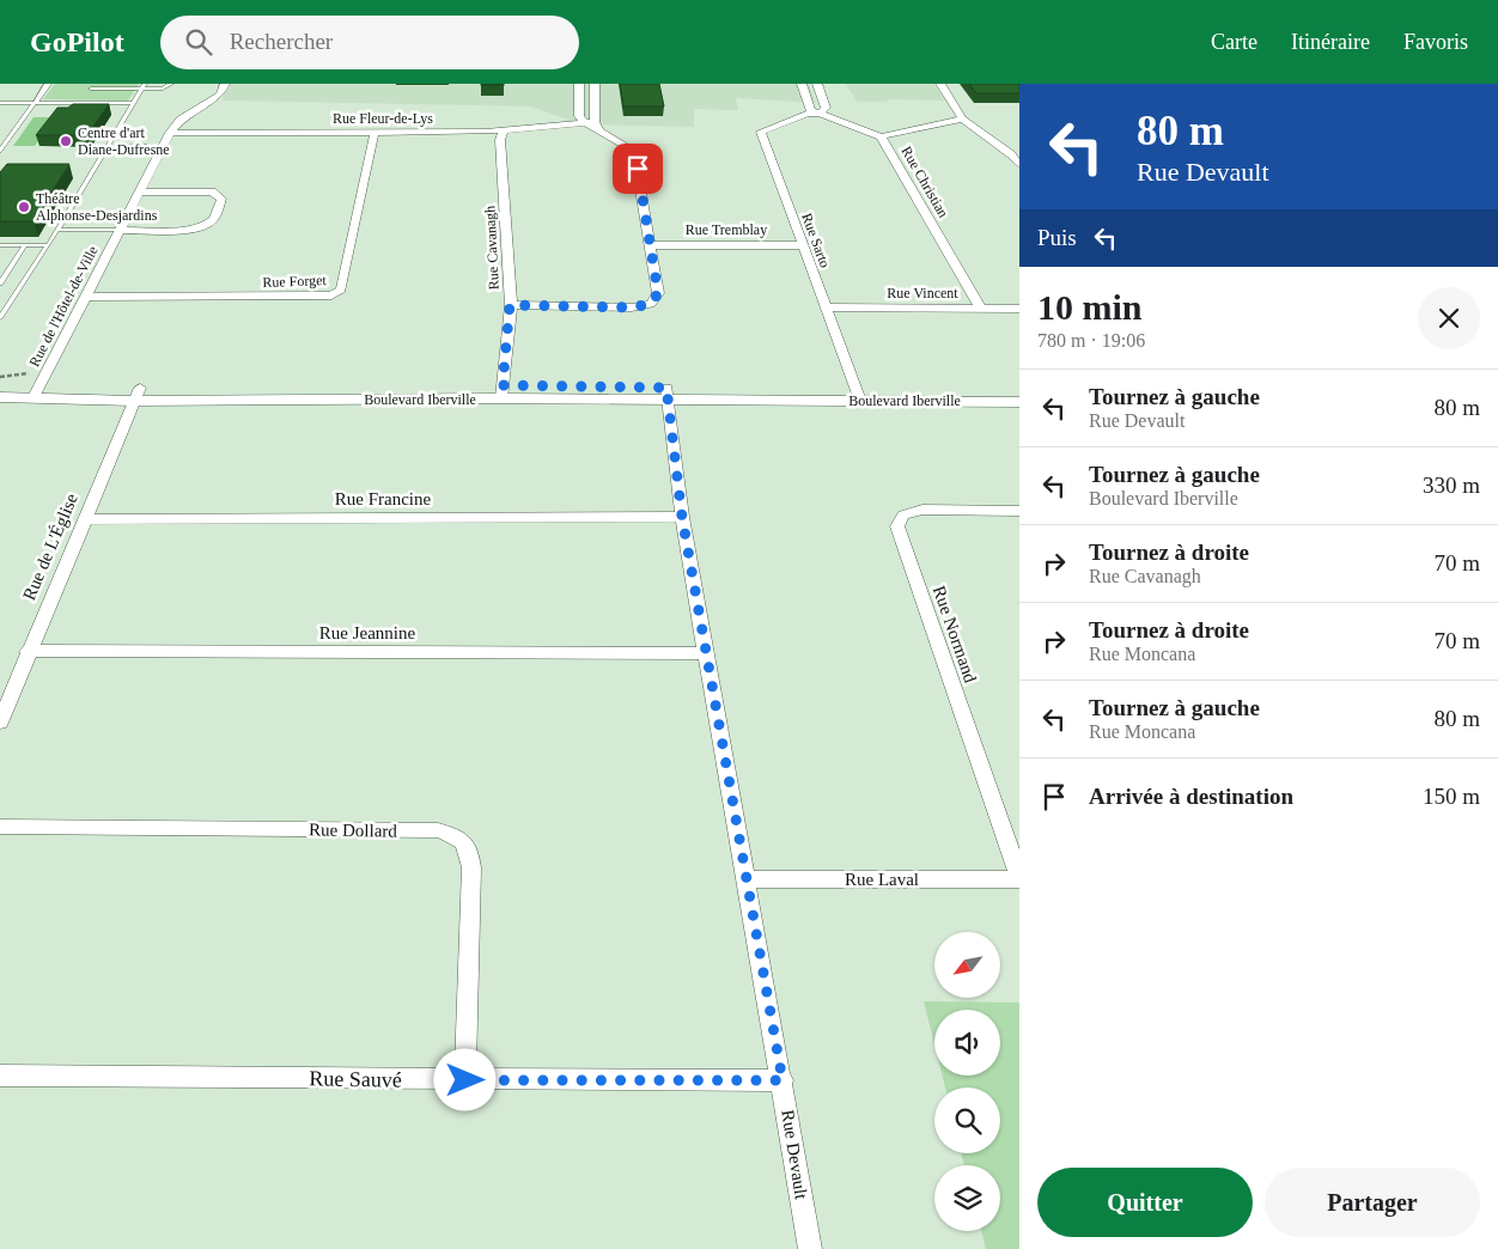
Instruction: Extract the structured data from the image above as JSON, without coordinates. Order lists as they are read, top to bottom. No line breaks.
{"streets":{"street":["Rue Fleur-de-Lys","Rue Christian","Rue Tremblay","Rue Sarto","Rue Cavanagh","Rue Forget","Rue Vincent","Rue de l'Hôtel-de-Ville","Boulevard Iberville","Rue Francine","Rue de L'Église","Rue Jeannine","Rue Normand","Rue Dollard","Rue Laval","Rue Sauvé","Rue Devault"]},"crossings":[["Rue Fleur-de-Lys","Rue Cavanagh"],["Rue Fleur-de-Lys","Rue Forget"],["Rue Fleur-de-Lys","Rue de l'Hôtel-de-Ville"],["Rue Christian","Rue Sarto"],["Rue Christian","Rue Vincent"],["Rue Tremblay","Rue Sarto"],["Rue Sarto","Rue Vincent"],["Rue Sarto","Boulevard Iberville"],["Rue Cavanagh","Boulevard Iberville"],["Rue Forget","Rue de l'Hôtel-de-Ville"],["Rue de l'Hôtel-de-Ville","Boulevard Iberville"],["Boulevard Iberville","Rue de L'Église"],["Boulevard Iberville","Rue Devault"],["Rue Francine","Rue de L'Église"],["Rue Francine","Rue Devault"],["Rue de L'Église","Rue Jeannine"],["Rue Jeannine","Rue Devault"],["Rue Normand","Rue Laval"],["Rue Dollard","Rue Sauvé"],["Rue Laval","Rue Devault"],["Rue Sauvé","Rue Devault"]],"places":["Centre d'art Diane-Dufresne","Théâtre Alphonse-Desjardins"],"north":"bottom left","page":{"header":"GoPilot","search":"Rechercher","nav":["Carte","Itinéraire","Favoris"],"turn":["80 m","Rue Devault"],"then":"Puis","heading":["10 min","780 m · 19:06"],"list":[{"name":"Tournez à gauche","note":"Rue Devault","value":"80 m"},{"name":"Tournez à gauche","note":"Boulevard Iberville","value":"330 m"},{"name":"Tournez à droite","note":"Rue Cavanagh","value":"70 m"},{"name":"Tournez à droite","note":"Rue Moncana","value":"70 m"},{"name":"Tournez à gauche","note":"Rue Moncana","value":"80 m"},{"name":"Arrivée à destination","value":"150 m"}],"buttons":["Quitter","Partager"]}}
